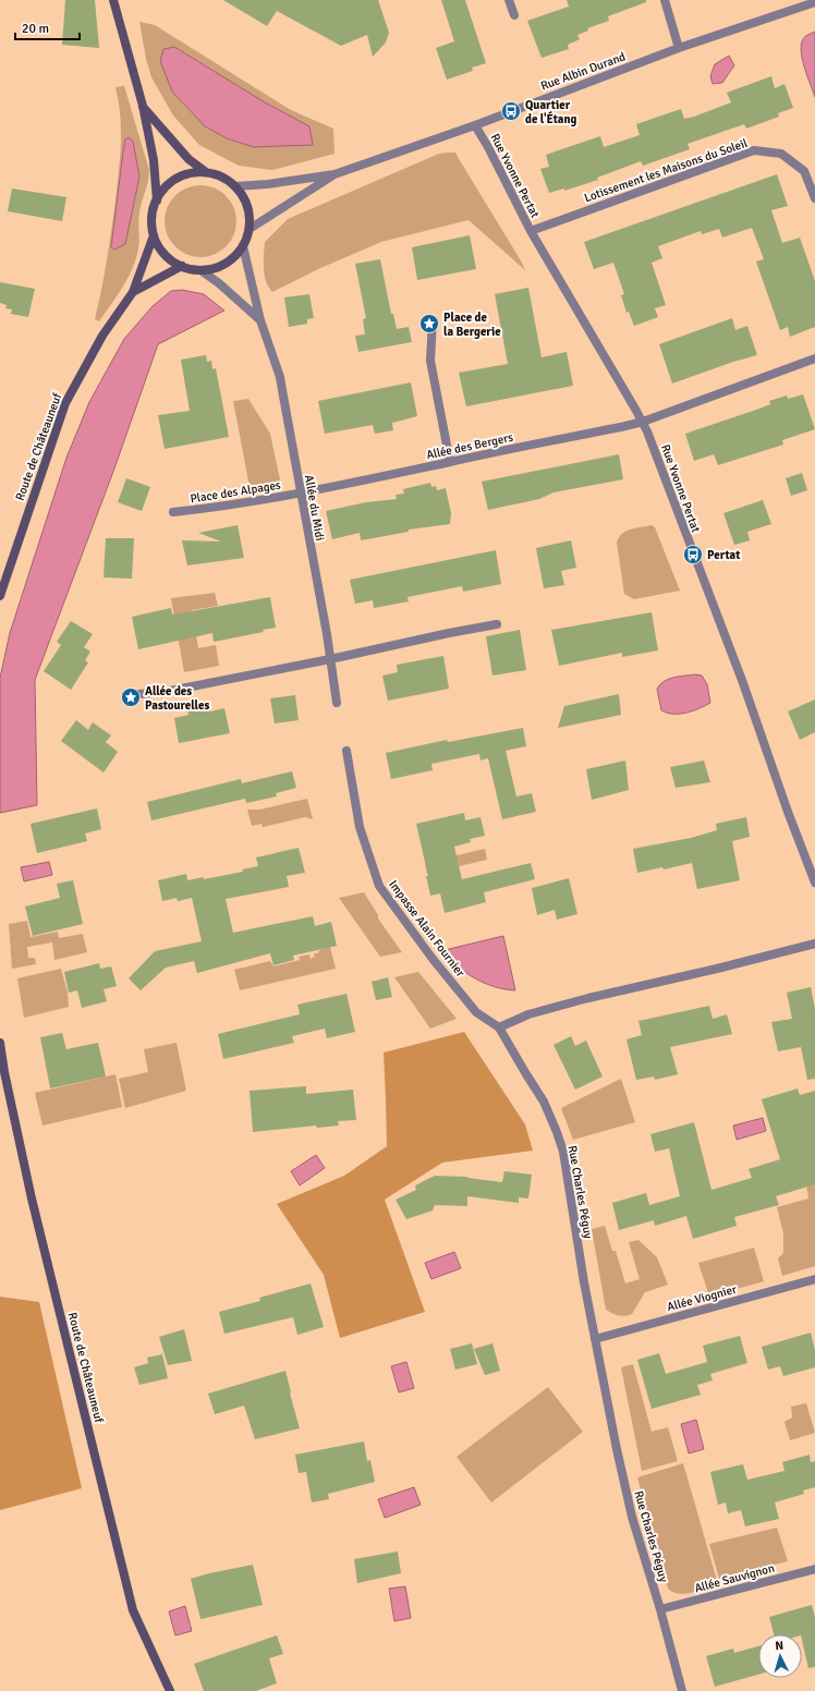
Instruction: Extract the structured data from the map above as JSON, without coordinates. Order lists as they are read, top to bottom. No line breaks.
{"streets":{"main road":["Route de Châteauneuf"],"street":["Rue Albin Durand","Lotissement les Maisons du Soleil","Rue Yvonne Pertat","Allée des Bergers","Place des Alpages","Allée du Midi","Impasse Alain Fournier","Rue Charles Péguy","Allée Viognier","Allée Sauvignon"]},"crossings":[["Rue Albin Durand","Rue Yvonne Pertat"],["Rue Albin Durand","Route de Châteauneuf"],["Rue Albin Durand","Allée du Midi"],["Lotissement les Maisons du Soleil","Rue Yvonne Pertat"],["Rue Yvonne Pertat","Allée des Bergers"],["Allée des Bergers","Place des Alpages"],["Allée des Bergers","Allée du Midi"],["Route de Châteauneuf","Allée du Midi"],["Place des Alpages","Allée du Midi"],["Impasse Alain Fournier","Rue Charles Péguy"],["Rue Charles Péguy","Allée Viognier"],["Rue Charles Péguy","Allée Sauvignon"]],"places":{"bus stop":["Quartier de l'Étang","Pertat"],"place":["Place de la Bergerie","Allée des Pastourelles"]},"scale_bar":"20 m","north":"top"}
